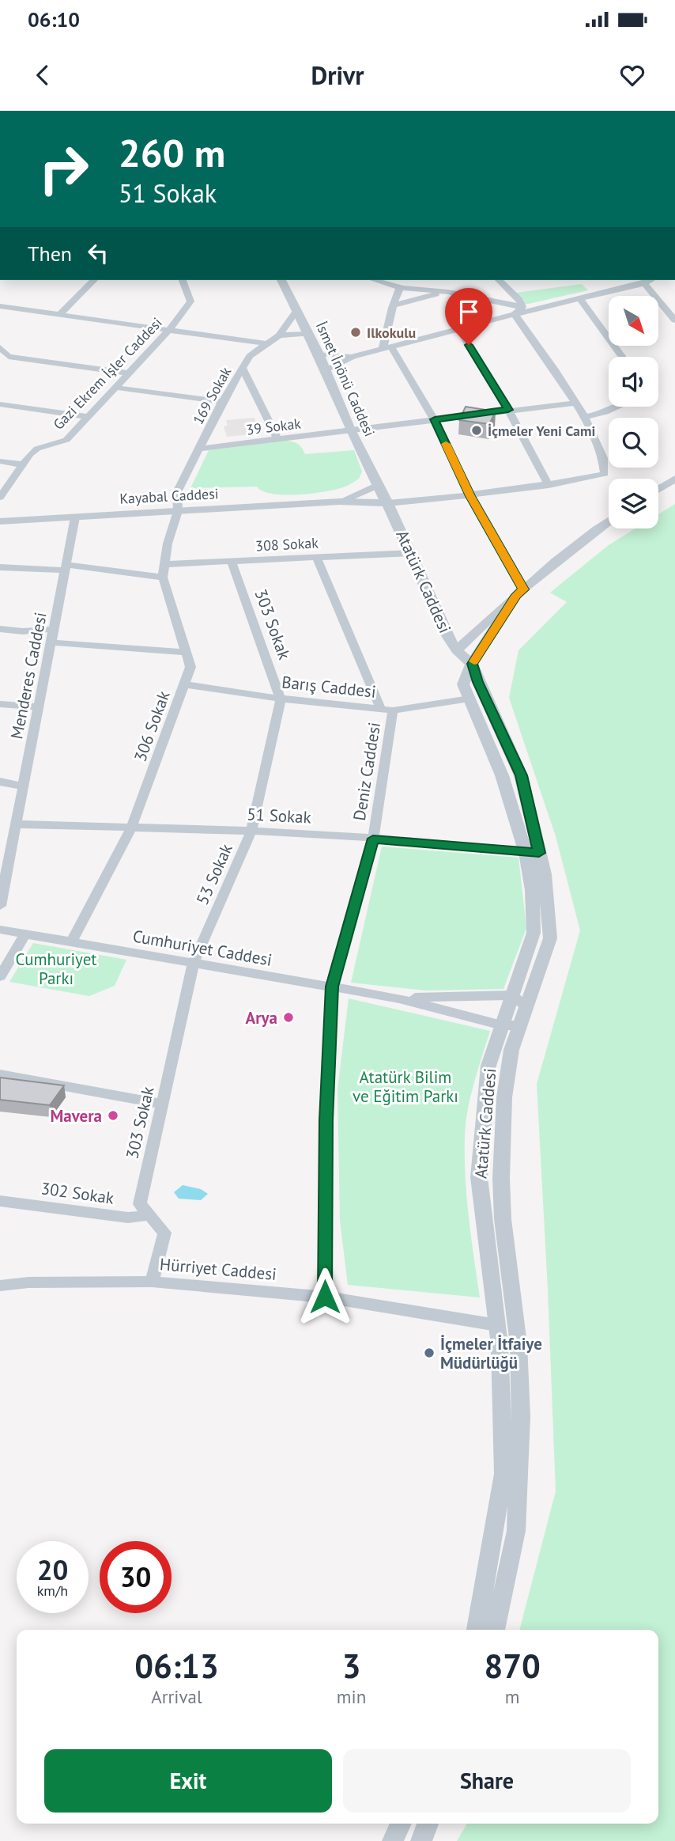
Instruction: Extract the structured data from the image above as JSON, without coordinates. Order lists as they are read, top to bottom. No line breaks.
{"streets":{"street":["Gazi Ekrem İşler Caddesi","İsmet İnönü Caddesi","169 Sokak","39 Sokak","Kayabal Caddesi","308 Sokak","Atatürk Caddesi","303 Sokak","Menderes Caddesi","Barış Caddesi","306 Sokak","Deniz Caddesi","51 Sokak","53 Sokak","Cumhuriyet Caddesi","302 Sokak","Hürriyet Caddesi"]},"crossings":[["İsmet İnönü Caddesi","169 Sokak"],["İsmet İnönü Caddesi","39 Sokak"],["İsmet İnönü Caddesi","Kayabal Caddesi"],["İsmet İnönü Caddesi","Atatürk Caddesi"],["169 Sokak","39 Sokak"],["169 Sokak","Kayabal Caddesi"],["169 Sokak","306 Sokak"],["Kayabal Caddesi","Atatürk Caddesi"],["Kayabal Caddesi","Menderes Caddesi"],["Kayabal Caddesi","306 Sokak"],["308 Sokak","Atatürk Caddesi"],["308 Sokak","303 Sokak"],["308 Sokak","306 Sokak"],["308 Sokak","Deniz Caddesi"],["Atatürk Caddesi","Barış Caddesi"],["Atatürk Caddesi","51 Sokak"],["Atatürk Caddesi","Cumhuriyet Caddesi"],["Atatürk Caddesi","Hürriyet Caddesi"],["303 Sokak","Barış Caddesi"],["303 Sokak","53 Sokak"],["303 Sokak","Cumhuriyet Caddesi"],["303 Sokak","302 Sokak"],["303 Sokak","Hürriyet Caddesi"],["Menderes Caddesi","51 Sokak"],["Barış Caddesi","306 Sokak"],["Barış Caddesi","Deniz Caddesi"],["Barış Caddesi","53 Sokak"],["306 Sokak","51 Sokak"],["306 Sokak","Cumhuriyet Caddesi"],["Deniz Caddesi","51 Sokak"],["Deniz Caddesi","Cumhuriyet Caddesi"],["Deniz Caddesi","Hürriyet Caddesi"],["51 Sokak","53 Sokak"],["53 Sokak","Cumhuriyet Caddesi"]],"parks":["Cumhuriyet Parkı","Atatürk Bilim ve Eğitim Parkı"],"places":["Ilkokulu","İçmeler Yeni Cami","Arya","Mavera","İçmeler İtfaiye Müdürlüğü"],"north":"bottom right","page":{"status":"06:10","header":"Drivr","turn":["260 m","51 Sokak"],"then":"Then","speed":"20 km/h","limit":"30","eta":["06:13","Arrival","3","min","870","m"],"buttons":["Exit","Share"]}}
